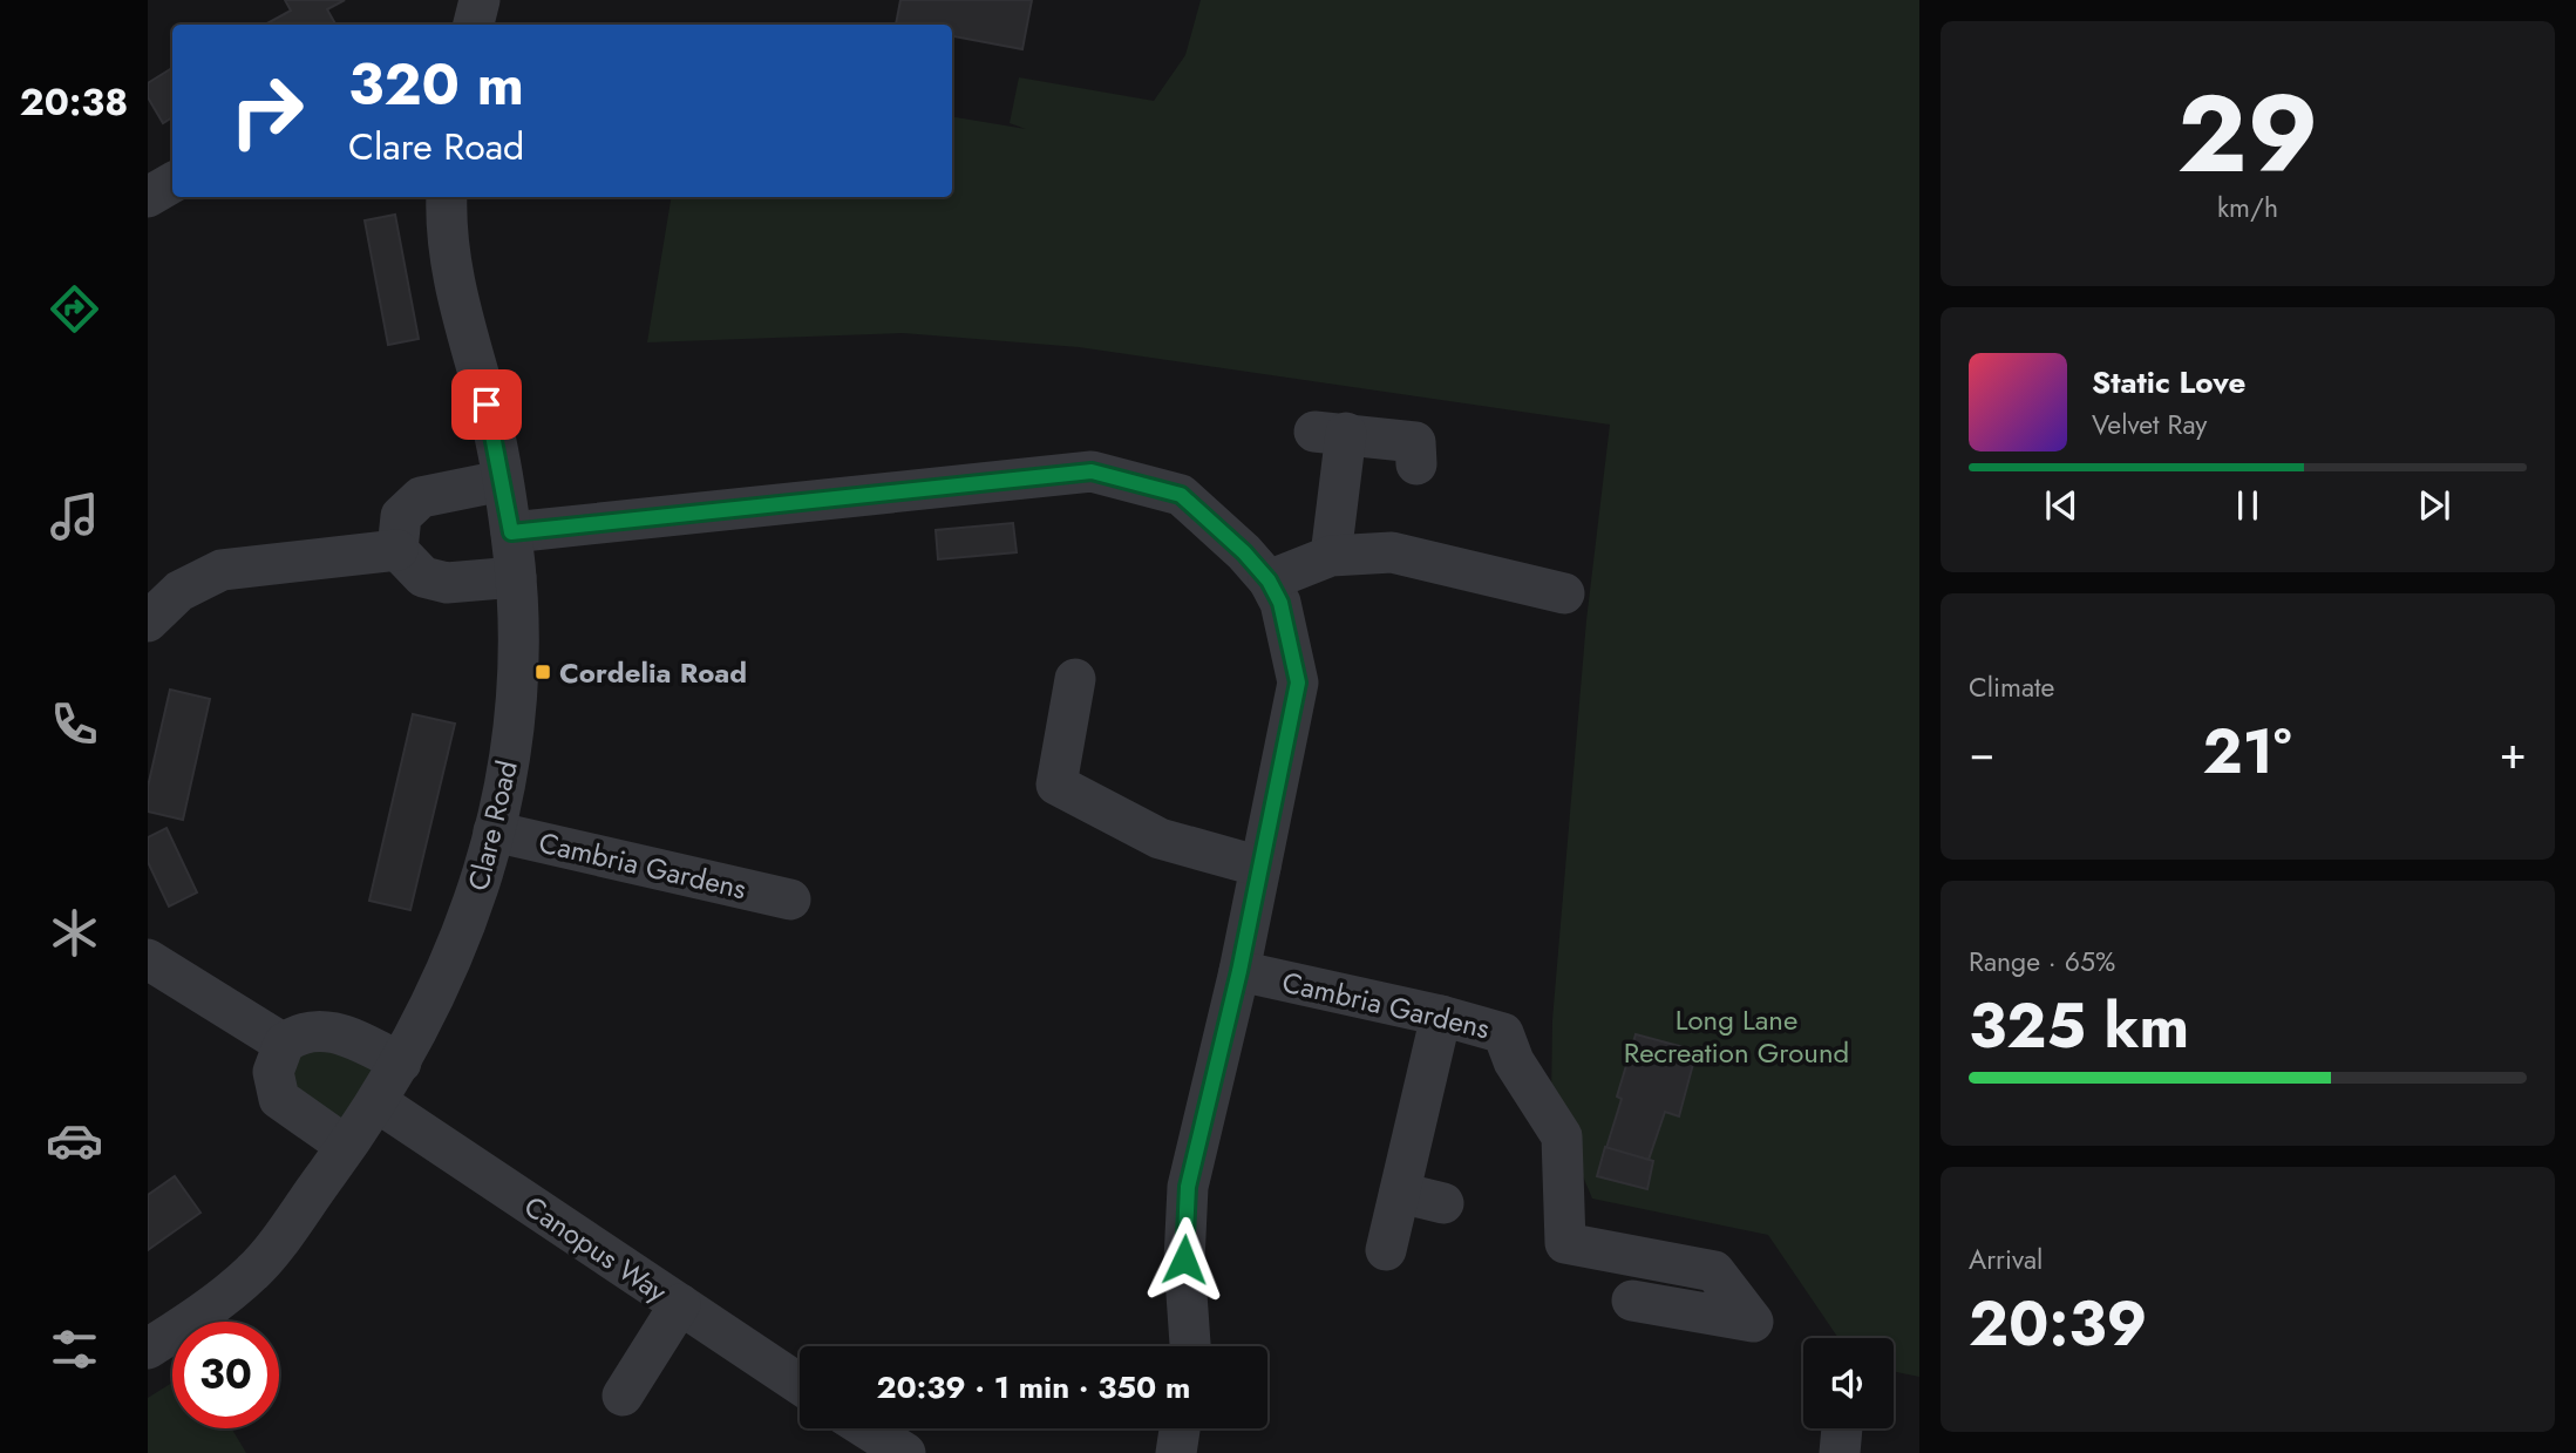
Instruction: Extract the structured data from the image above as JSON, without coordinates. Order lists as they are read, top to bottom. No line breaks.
{"streets":{"street":["Clare Road","Cambria Gardens","Canopus Way"]},"crossings":[["Clare Road","Cambria Gardens"],["Clare Road","Canopus Way"]],"parks":["Long Lane Recreation Ground"],"places":{"transit":["Cordelia Road"]},"page":{"tabs":"20:38","tile":[["29","km/h"],"Climate",["Range · 65%","325 km"],["Arrival","20:39"]],"turn":["320 m","Clare Road"],"song":["Static Love","Velvet Ray"],"heat":["−","21°","+"],"limit":"30","trip":"20:39 · 1 min · 350 m"}}
